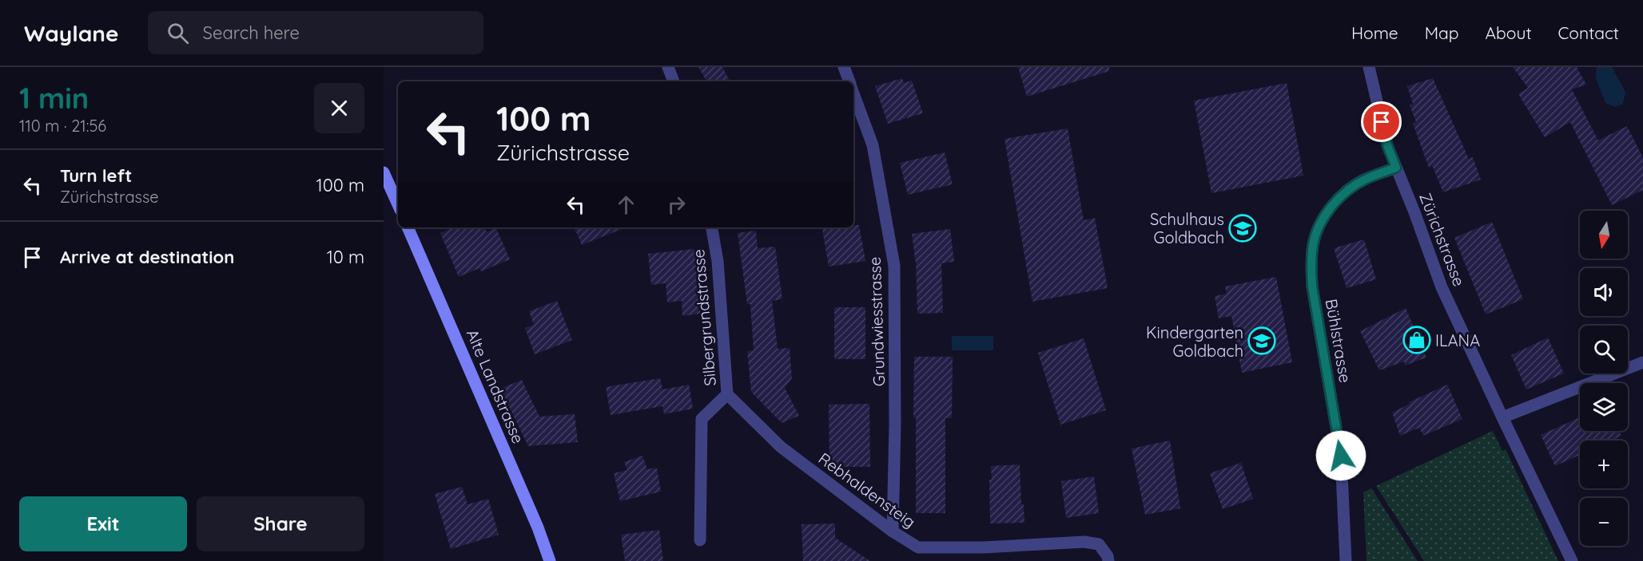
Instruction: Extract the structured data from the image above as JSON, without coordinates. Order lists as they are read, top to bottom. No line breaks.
{"streets":{"main road":["Alte Landstrasse"],"street":["Zürichstrasse","Silbergrundstrasse","Grundwiesstrasse","Bühlstrasse","Rebhaldensteig"]},"crossings":[["Zürichstrasse","Bühlstrasse"],["Silbergrundstrasse","Rebhaldensteig"],["Grundwiesstrasse","Rebhaldensteig"]],"places":{"school or university":["Schulhaus Goldbach","Kindergarten Goldbach"],"shop":["ILANA"]},"north":"bottom","page":{"header":"Waylane","search":"Search here","nav":["Home","Map","About","Contact"],"heading":["1 min","110 m · 21:56"],"turn":["100 m","Zürichstrasse"],"list":[{"name":"Turn left","note":"Zürichstrasse","value":"100 m"},{"name":"Arrive at destination","value":"10 m"}],"map_buttons":["+","−"],"buttons":["Exit","Share"]}}
